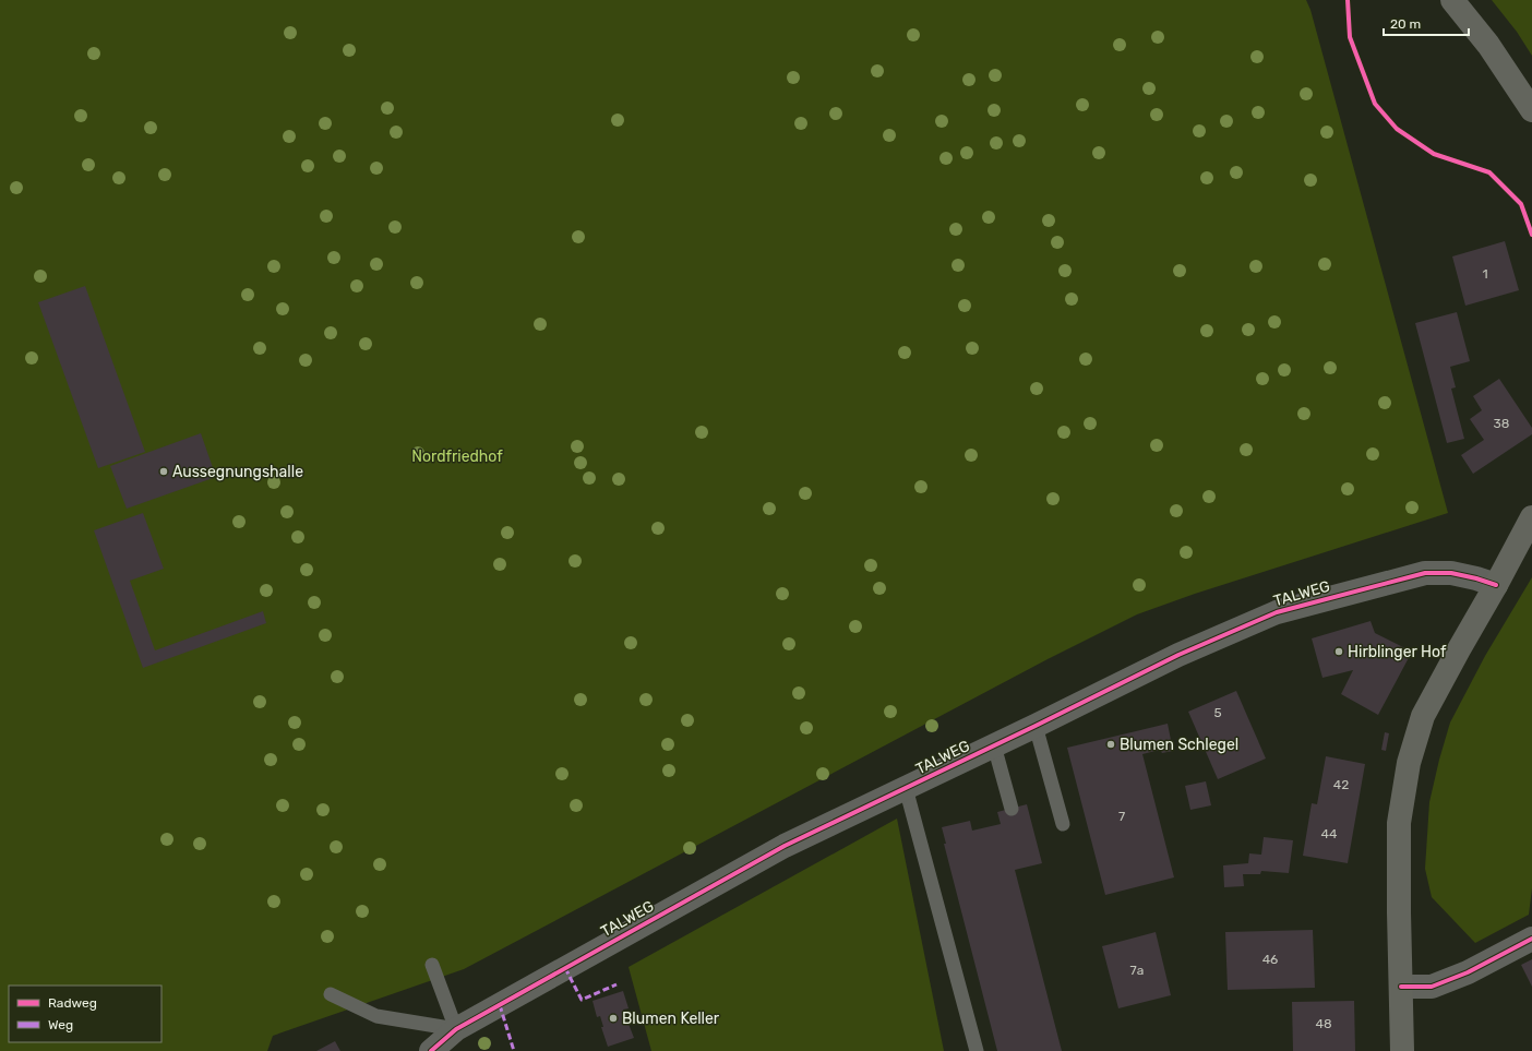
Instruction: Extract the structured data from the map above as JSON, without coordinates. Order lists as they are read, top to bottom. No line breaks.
{"streets":{"street":["TALWEG"]},"parks":["Nordfriedhof"],"places":["Aussegnungshalle","Hirblinger Hof","Blumen Schlegel","Blumen Keller"],"house_numbers":["1","38","5","42","7","44","46","7a","48"],"legend":["Radweg","Weg"],"scale_bar":"20 m"}
